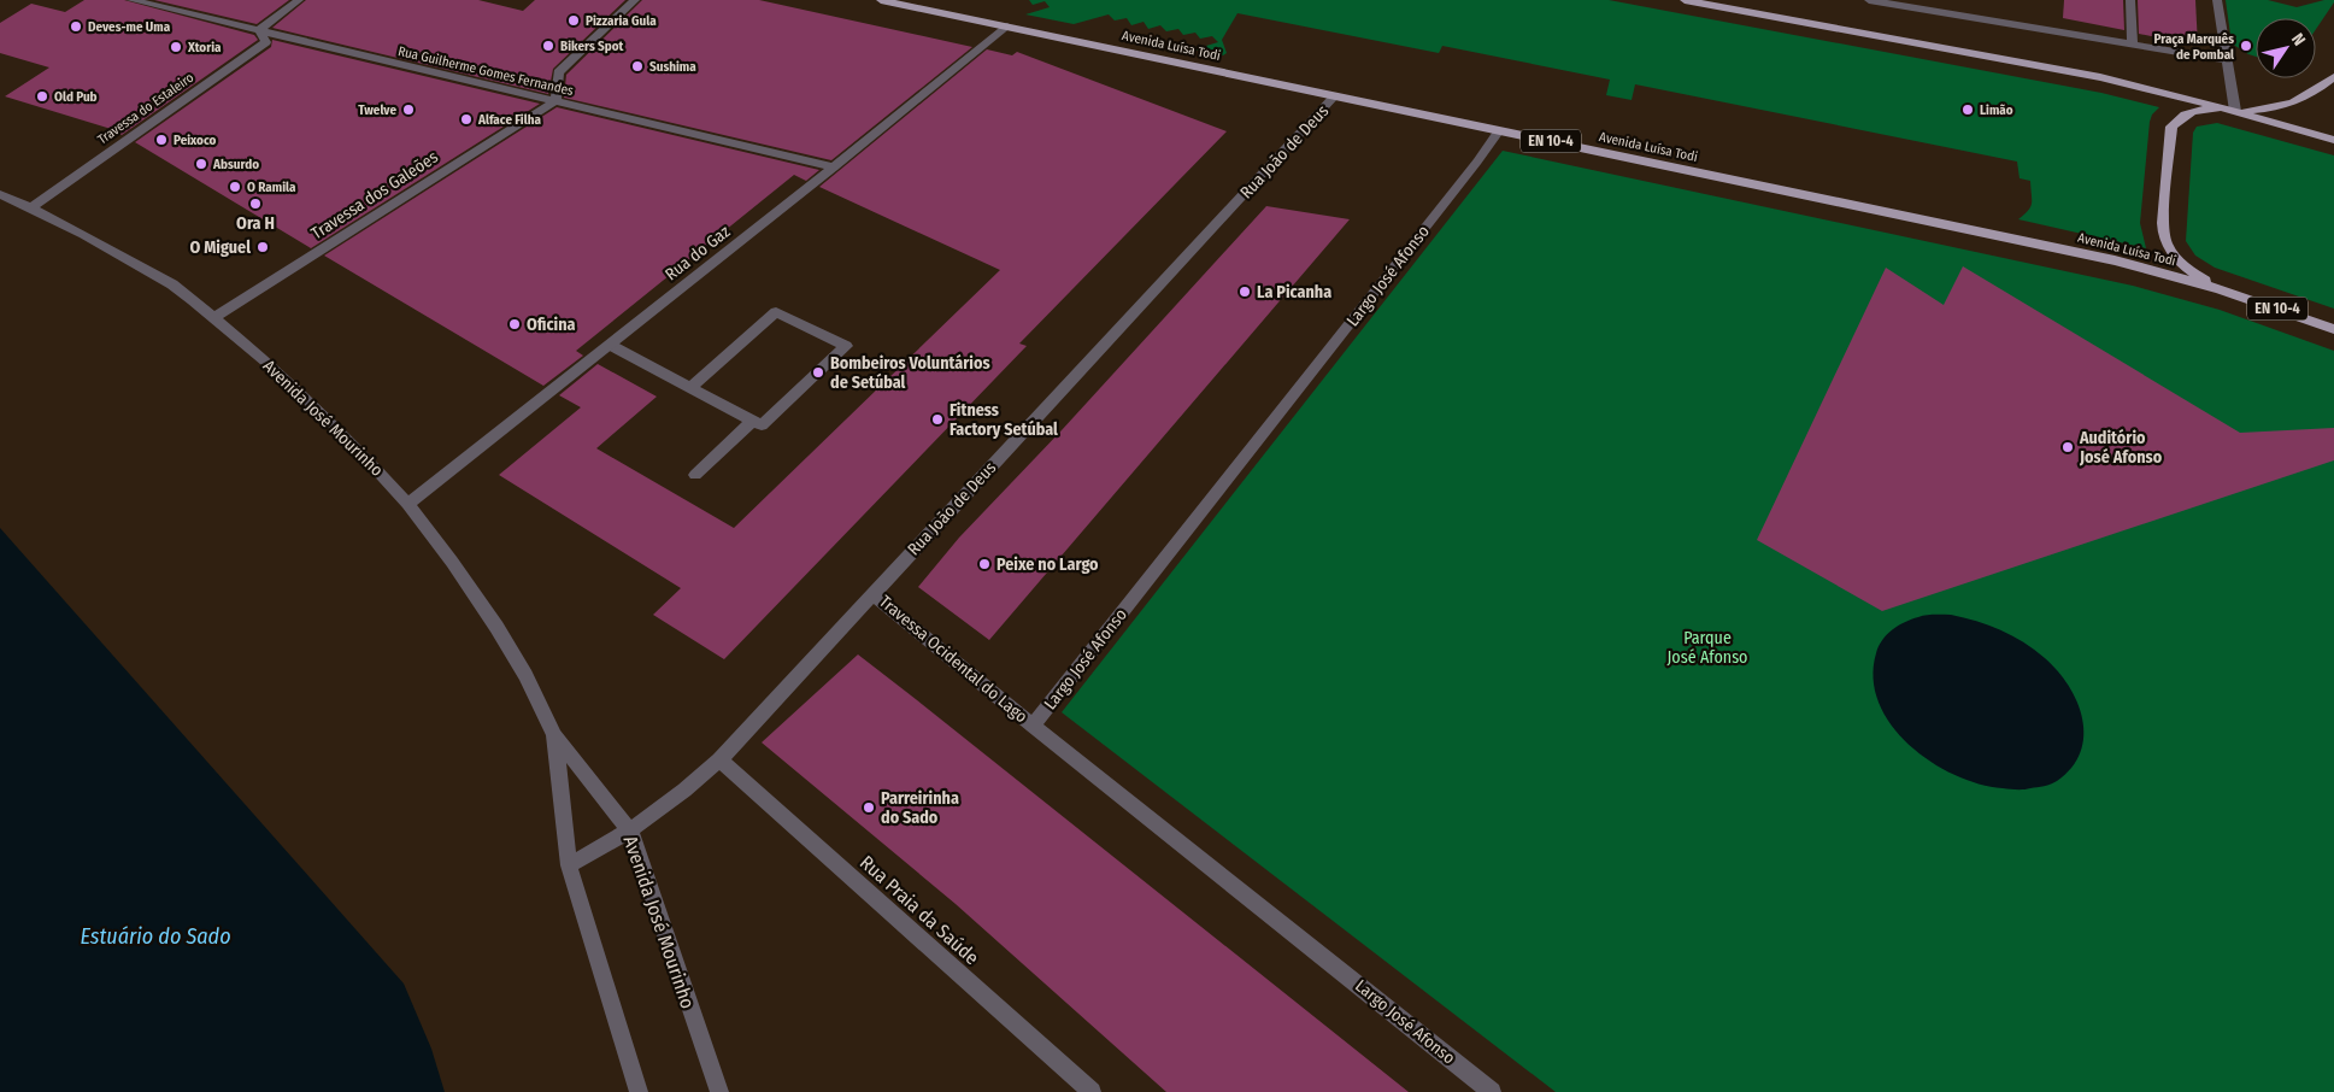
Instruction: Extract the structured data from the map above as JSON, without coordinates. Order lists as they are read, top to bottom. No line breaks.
{"streets":{"main road":["Avenida Luísa Todi","EN 10-4"],"street":["Rua Guilherme Gomes Fernandes","Travessa do Estaleiro","Rua João de Deus","Travessa dos Galeões","Rua do Gaz","Largo José Afonso","Avenida José Mourinho","Travessa Ocidental do Lago","Rua Praia da Saúde"]},"crossings":[["Avenida Luísa Todi","Rua João de Deus"],["Avenida Luísa Todi","Rua do Gaz"],["Avenida Luísa Todi","Largo José Afonso"],["Rua Guilherme Gomes Fernandes","Travessa do Estaleiro"],["Rua Guilherme Gomes Fernandes","Travessa dos Galeões"],["Rua Guilherme Gomes Fernandes","Rua do Gaz"],["Travessa do Estaleiro","Avenida José Mourinho"],["Rua João de Deus","Avenida José Mourinho"],["Rua João de Deus","Travessa Ocidental do Lago"],["Rua João de Deus","Rua Praia da Saúde"],["Travessa dos Galeões","Avenida José Mourinho"],["Rua do Gaz","Avenida José Mourinho"],["Largo José Afonso","Travessa Ocidental do Lago"]],"water":["Estuário do Sado"],"parks":["Parque José Afonso"],"places":["Pizzaria Gula","Deves-me Uma","Bikers Spot","Praça Marquês de Pombal","Xtoria","Sushima","Old Pub","Twelve","Limão","Alface Filha","Peixoco","Absurdo","O Ramila","Ora H","O Miguel","La Picanha","Oficina","Bombeiros Voluntários de Setúbal","Fitness Factory Setúbal","Auditório José Afonso","Peixe no Largo","Parreirinha do Sado"],"north":"top right"}
